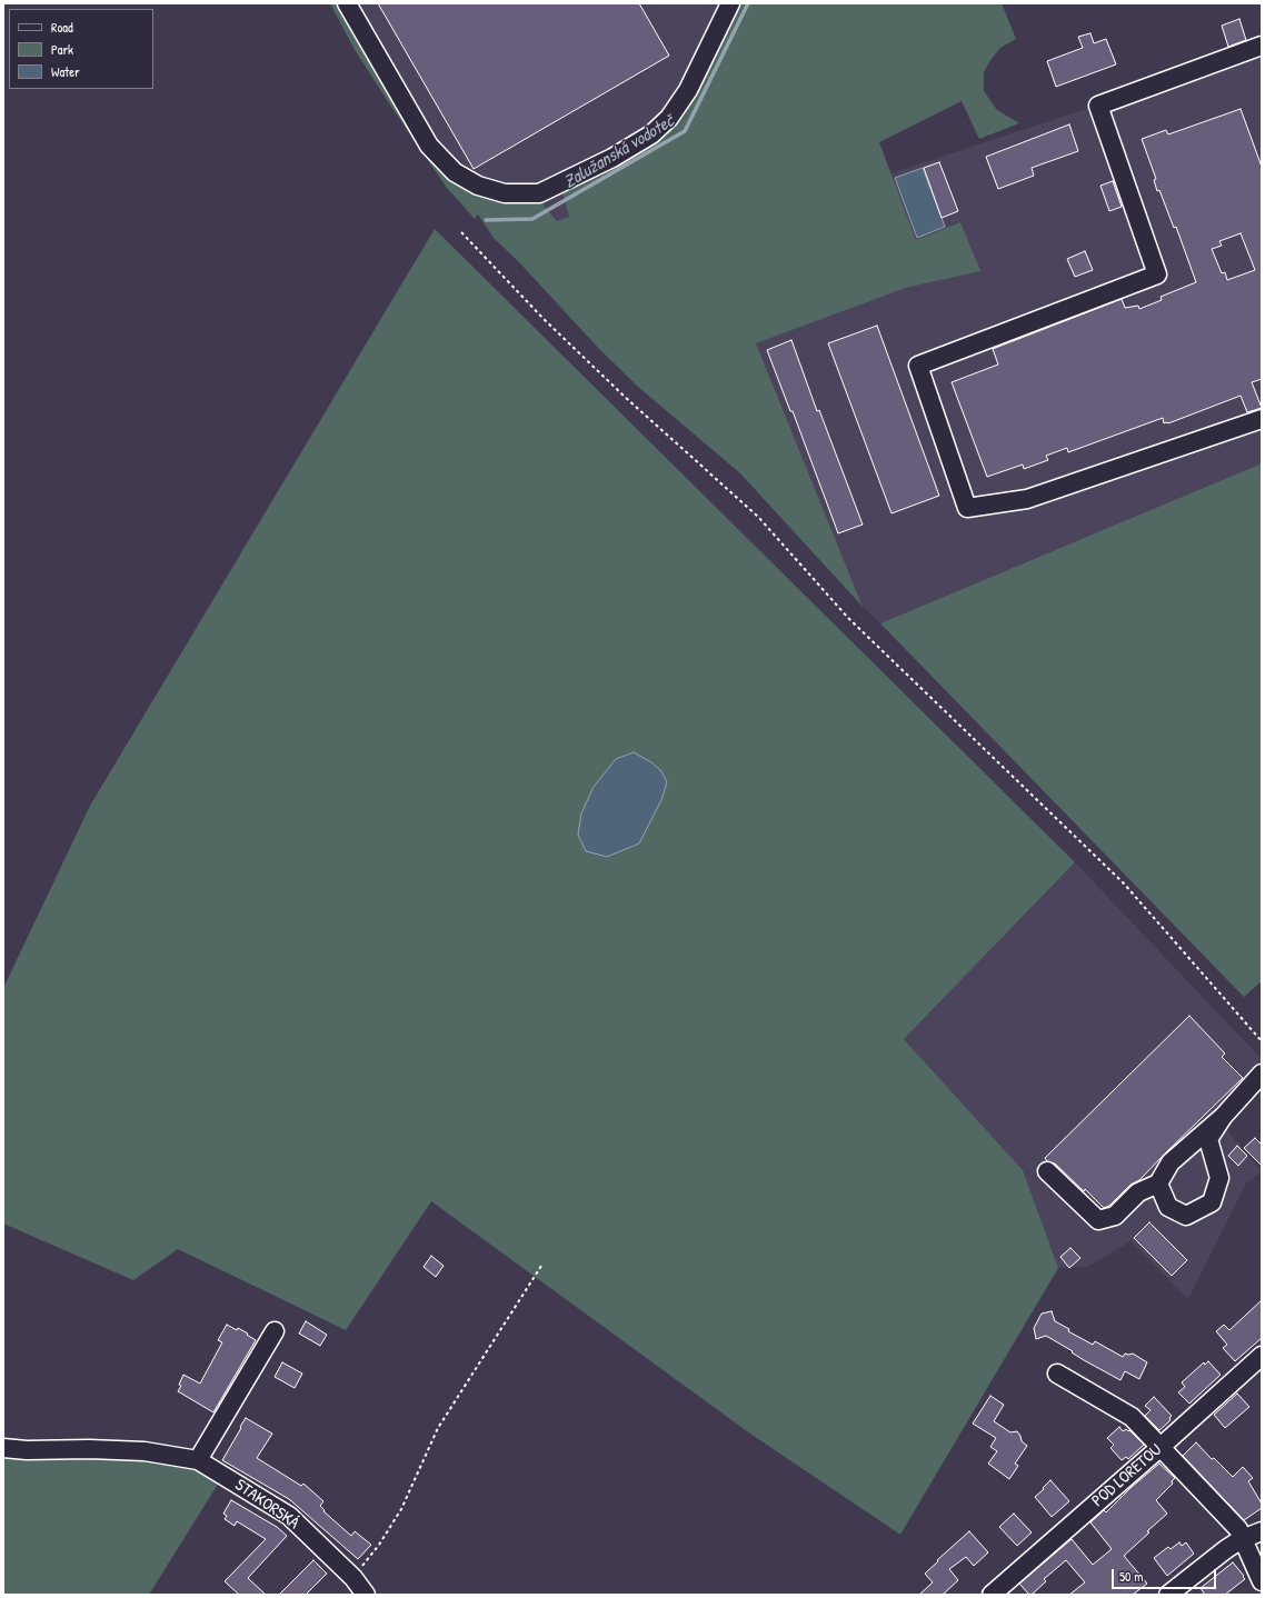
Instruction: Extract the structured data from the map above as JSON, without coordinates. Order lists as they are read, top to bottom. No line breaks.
{"streets":{"street":["POD LORETOU","STAKORSKÁ"]},"water":["Zalužanská vodoteč"],"legend":["Road","Park","Water"],"scale_bar":"50 m"}
